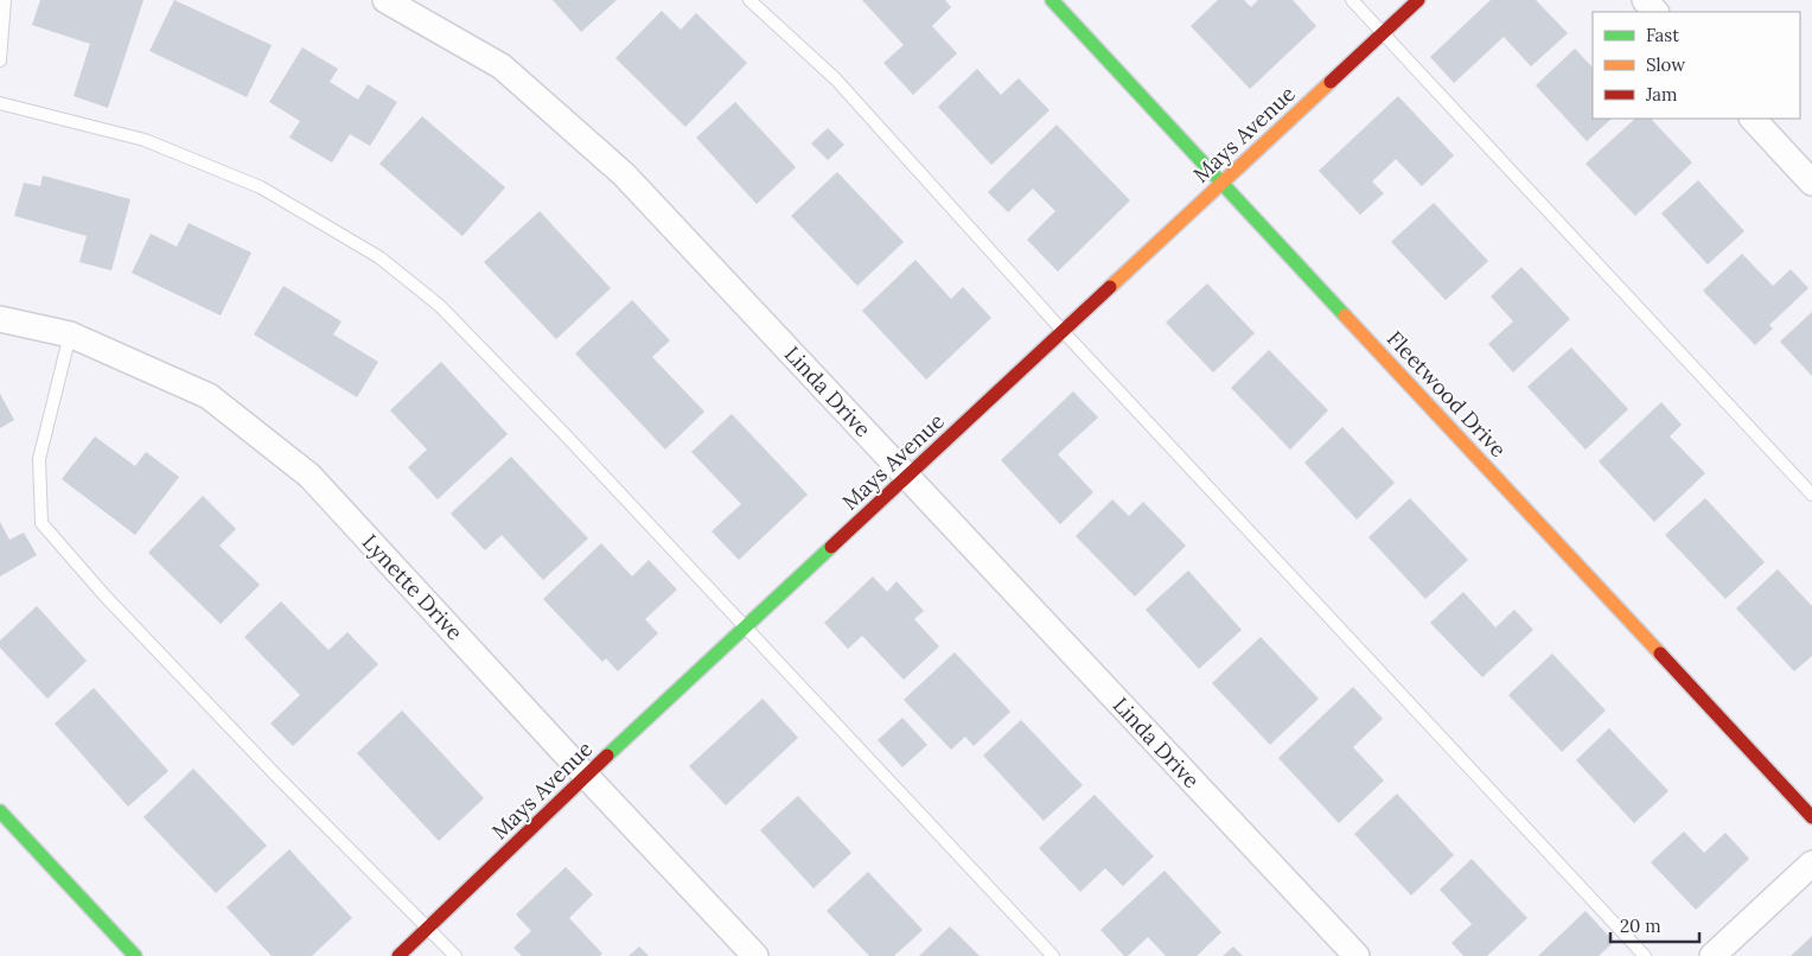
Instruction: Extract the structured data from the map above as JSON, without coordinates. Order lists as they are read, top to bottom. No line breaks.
{"streets":{"street":["Mays Avenue","Linda Drive","Fleetwood Drive","Lynette Drive"]},"crossings":[["Mays Avenue","Linda Drive"],["Mays Avenue","Fleetwood Drive"],["Mays Avenue","Lynette Drive"]],"legend":["Fast","Slow","Jam"],"scale_bar":"20 m"}
